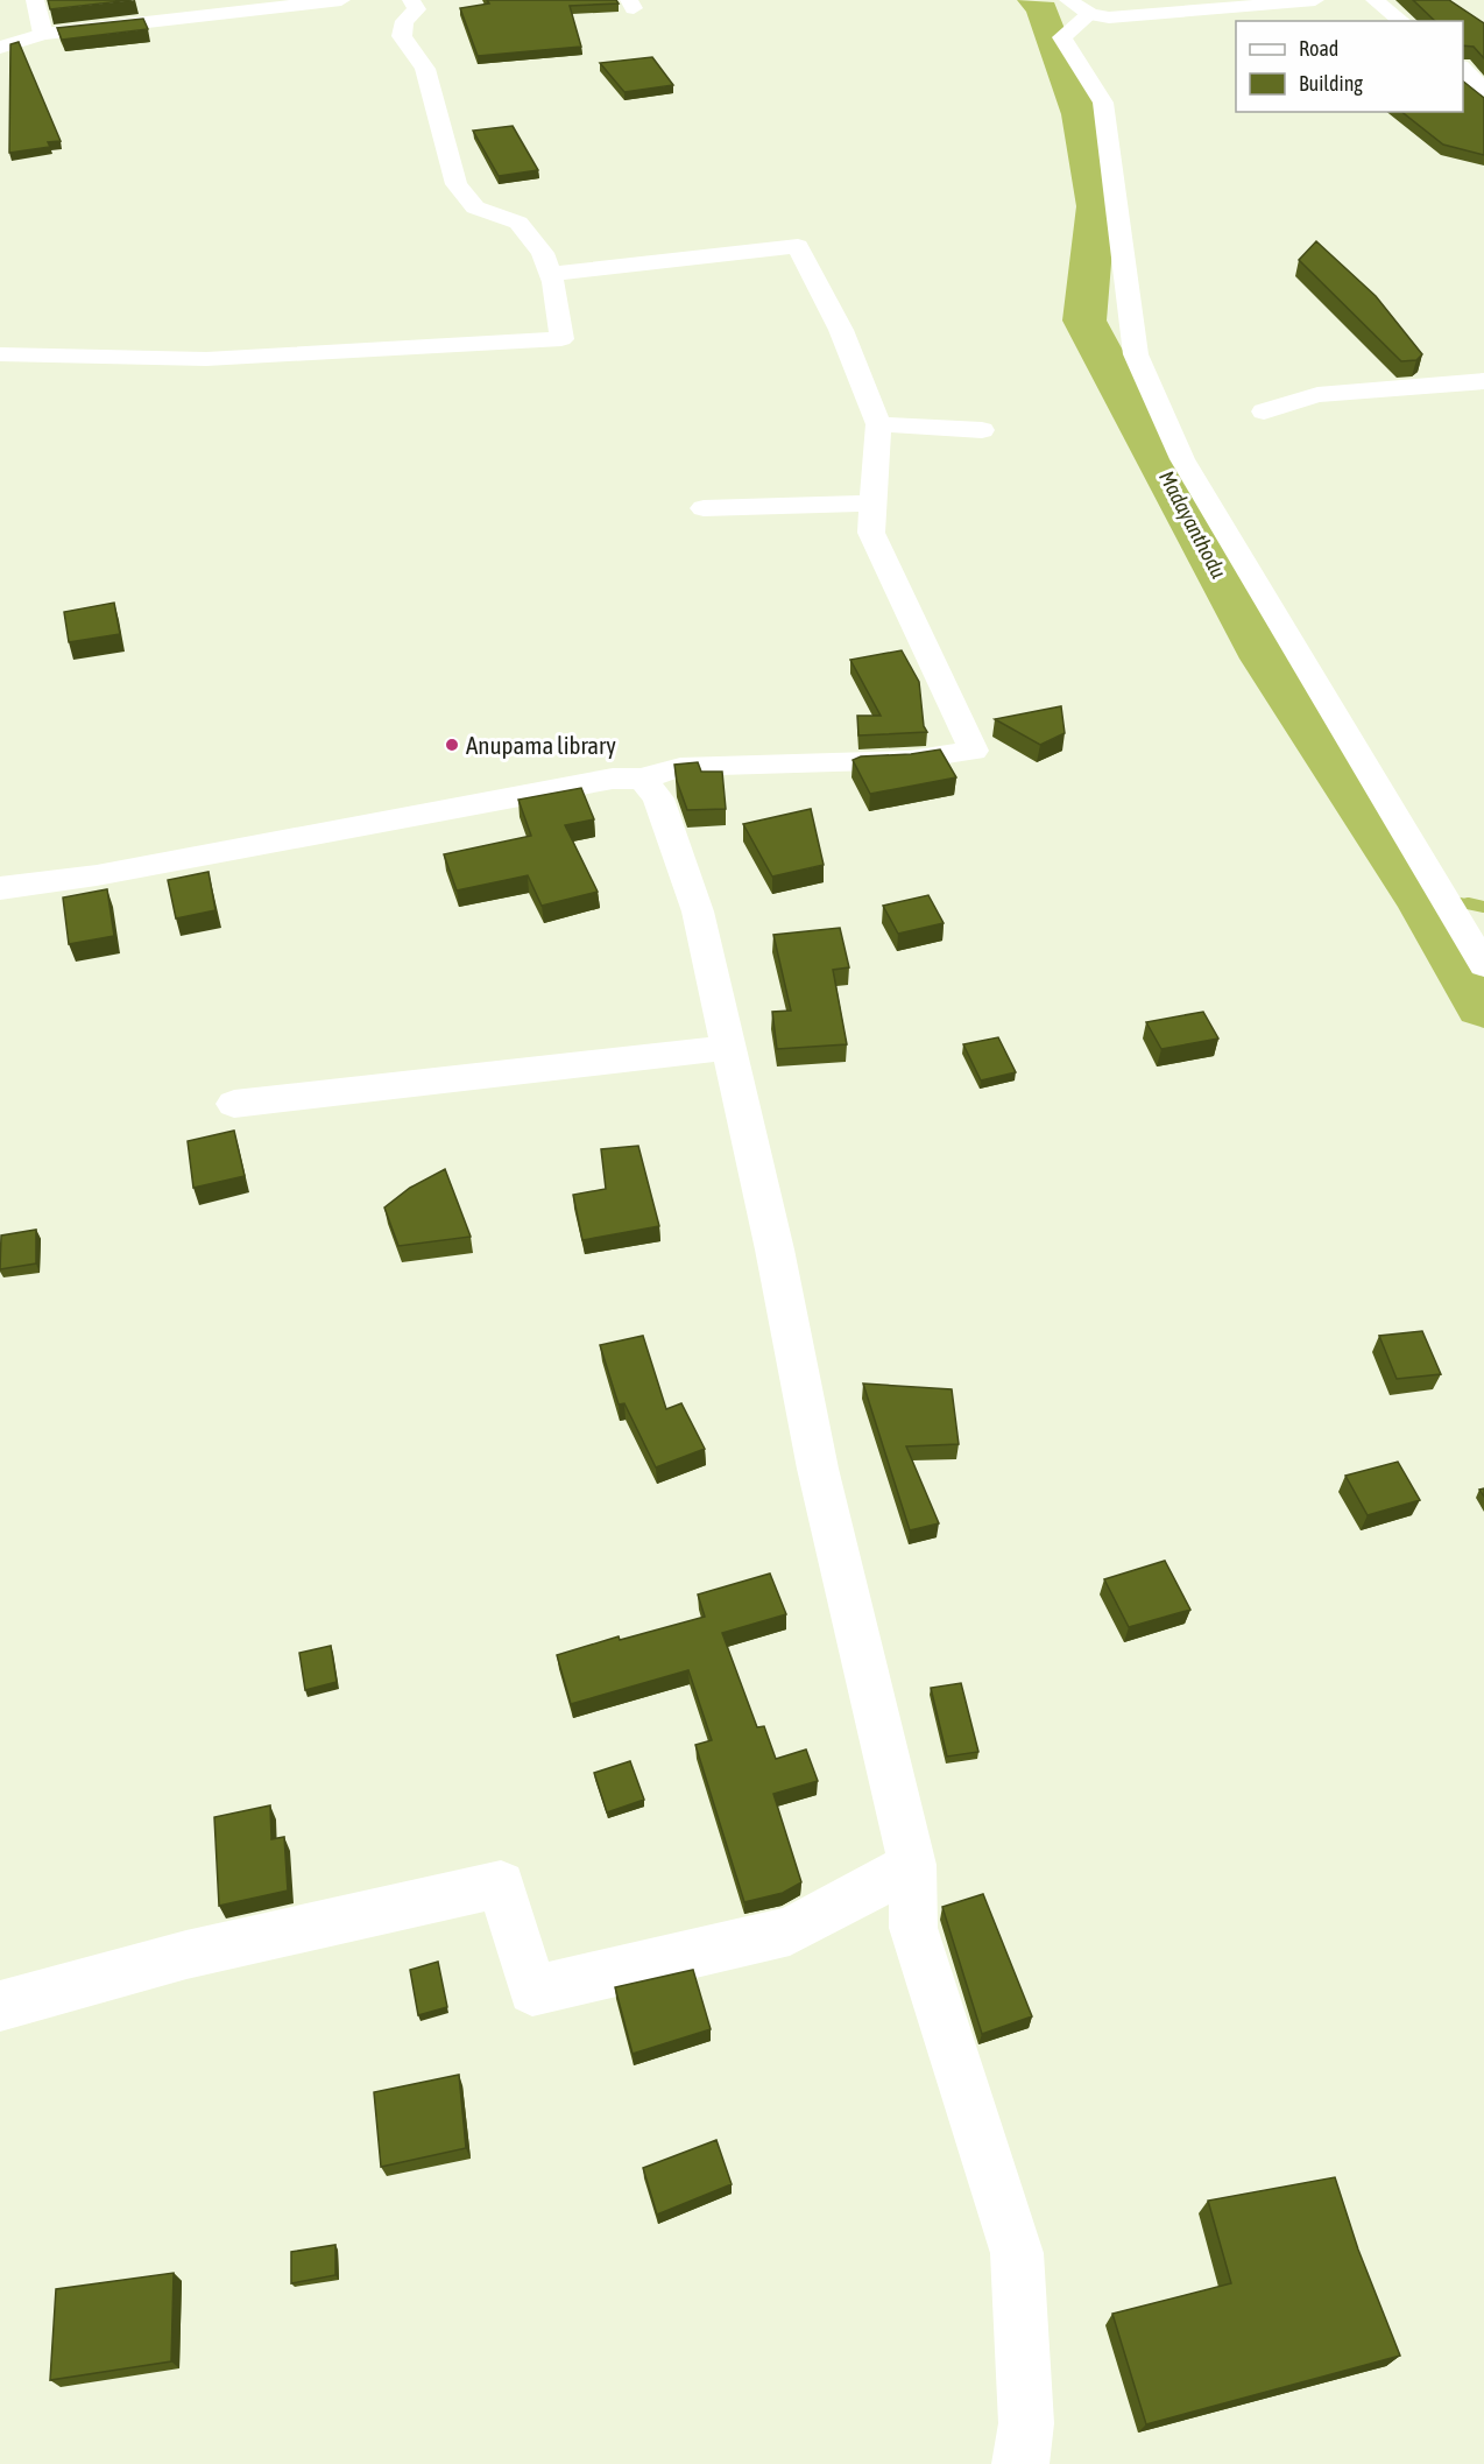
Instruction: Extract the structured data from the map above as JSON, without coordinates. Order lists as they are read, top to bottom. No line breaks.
{"water":["Madayanthodu"],"places":["Anupama library"],"legend":["Road","Building"]}
